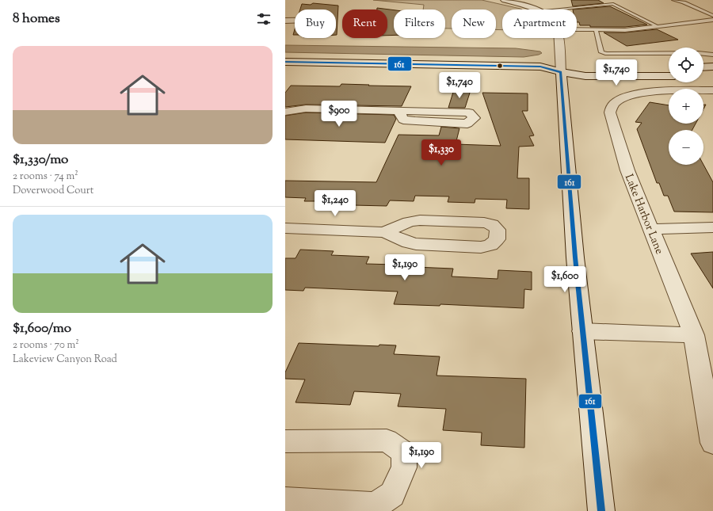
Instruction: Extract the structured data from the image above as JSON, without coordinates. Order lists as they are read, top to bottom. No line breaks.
{"streets":{"street":["Lake Harbor Lane"]},"lines":["transit line 161"],"page":{"heading":"8 homes","chip":["Buy","Rent","Filters","New","Apartment"],"list":[{"name":"$1,330/mo","note":"2 rooms · 74 m² · Doverwood Court"},{"name":"$1,600/mo","note":"2 rooms · 70 m² · Lakeview Canyon Road"}],"map_buttons":["+","−"],"price":["$1,740","$1,740","$900","$1,330","$1,240","$1,190","$1,600","$1,190"]}}
